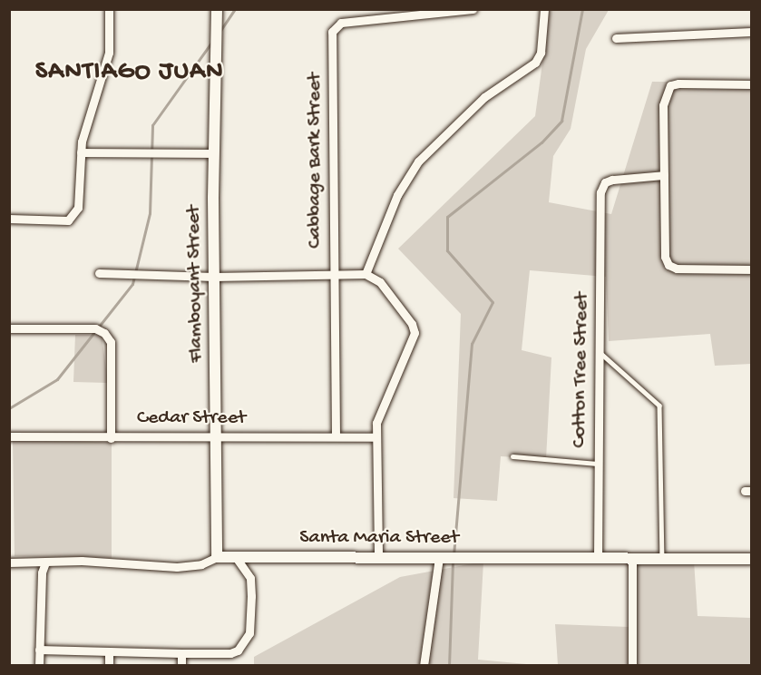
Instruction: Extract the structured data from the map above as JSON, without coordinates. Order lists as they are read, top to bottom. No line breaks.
{"streets":{"street":["Cabbage Bark Street","Flamboyant Street","Cotton Tree Street","Cedar Street","Santa Maria Street"]},"crossings":[["Cabbage Bark Street","Cedar Street"],["Flamboyant Street","Cedar Street"],["Flamboyant Street","Santa Maria Street"],["Cotton Tree Street","Santa Maria Street"]],"districts":["SANTIAGO JUAN"]}
